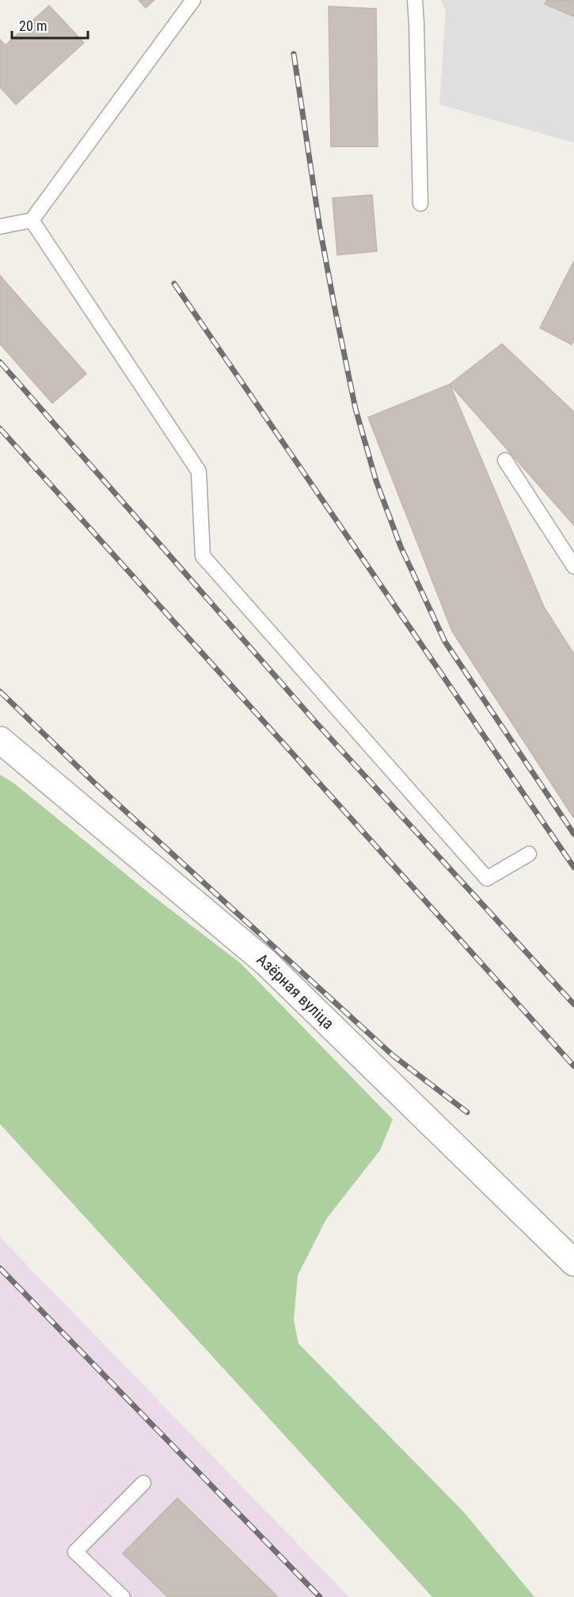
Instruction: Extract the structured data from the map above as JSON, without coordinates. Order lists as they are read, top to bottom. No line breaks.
{"streets":{"street":["Азёрная вуліца"]},"scale_bar":"20 m"}
